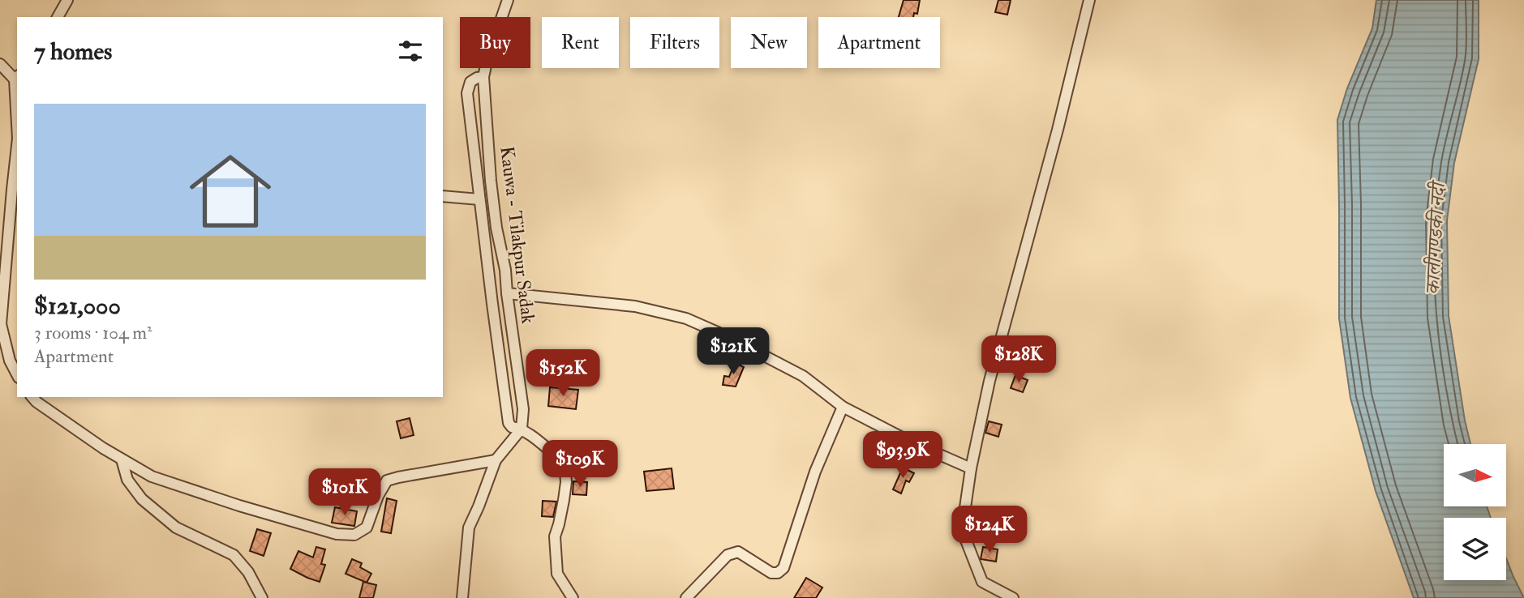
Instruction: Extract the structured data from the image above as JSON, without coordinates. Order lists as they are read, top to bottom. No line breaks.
{"streets":{"street":["Kauwa - Tilakpur Sadak"]},"water":["कालीगण्डकी नदी"],"north":"right","page":{"chip":["Buy","Rent","Filters","New","Apartment"],"heading":"7 homes","list":[{"name":"$121,000","note":"3 rooms · 104 m² · Apartment"}],"price":["$121K","$128K","$152K","$93.9K","$109K","$101K","$124K"]}}
